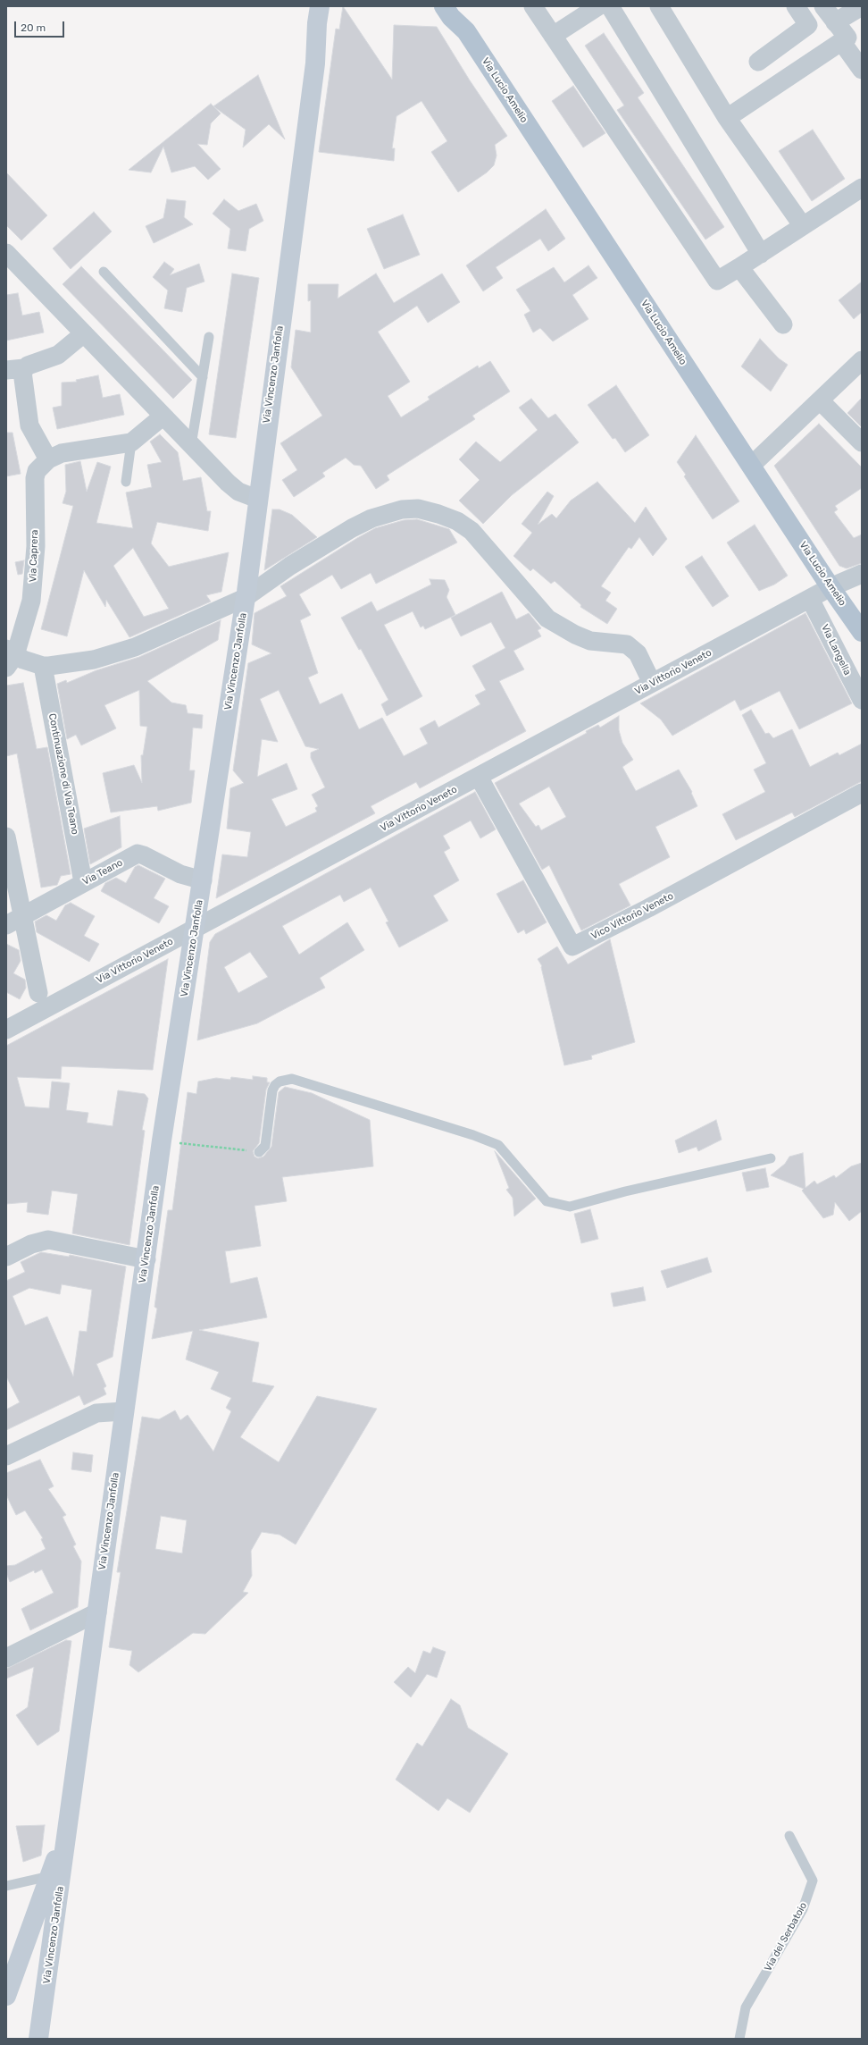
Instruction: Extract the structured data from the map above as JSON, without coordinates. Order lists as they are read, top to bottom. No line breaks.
{"streets":{"main road":["Via Lucio Amelio","Via Vincenzo Janfolla"],"street":["Via Caprera","Via Langella","Via Vittorio Veneto","Continuazione di Via Teano","Via Teano","Vico Vittorio Veneto"],"lane":["Via del Serbatoio"]},"crossings":[["Via Lucio Amelio","Via Vittorio Veneto"],["Via Vincenzo Janfolla","Via Vittorio Veneto"],["Via Vincenzo Janfolla","Via Teano"],["Via Langella","Via Vittorio Veneto"],["Via Vittorio Veneto","Vico Vittorio Veneto"],["Continuazione di Via Teano","Via Teano"]],"scale_bar":"20 m"}
